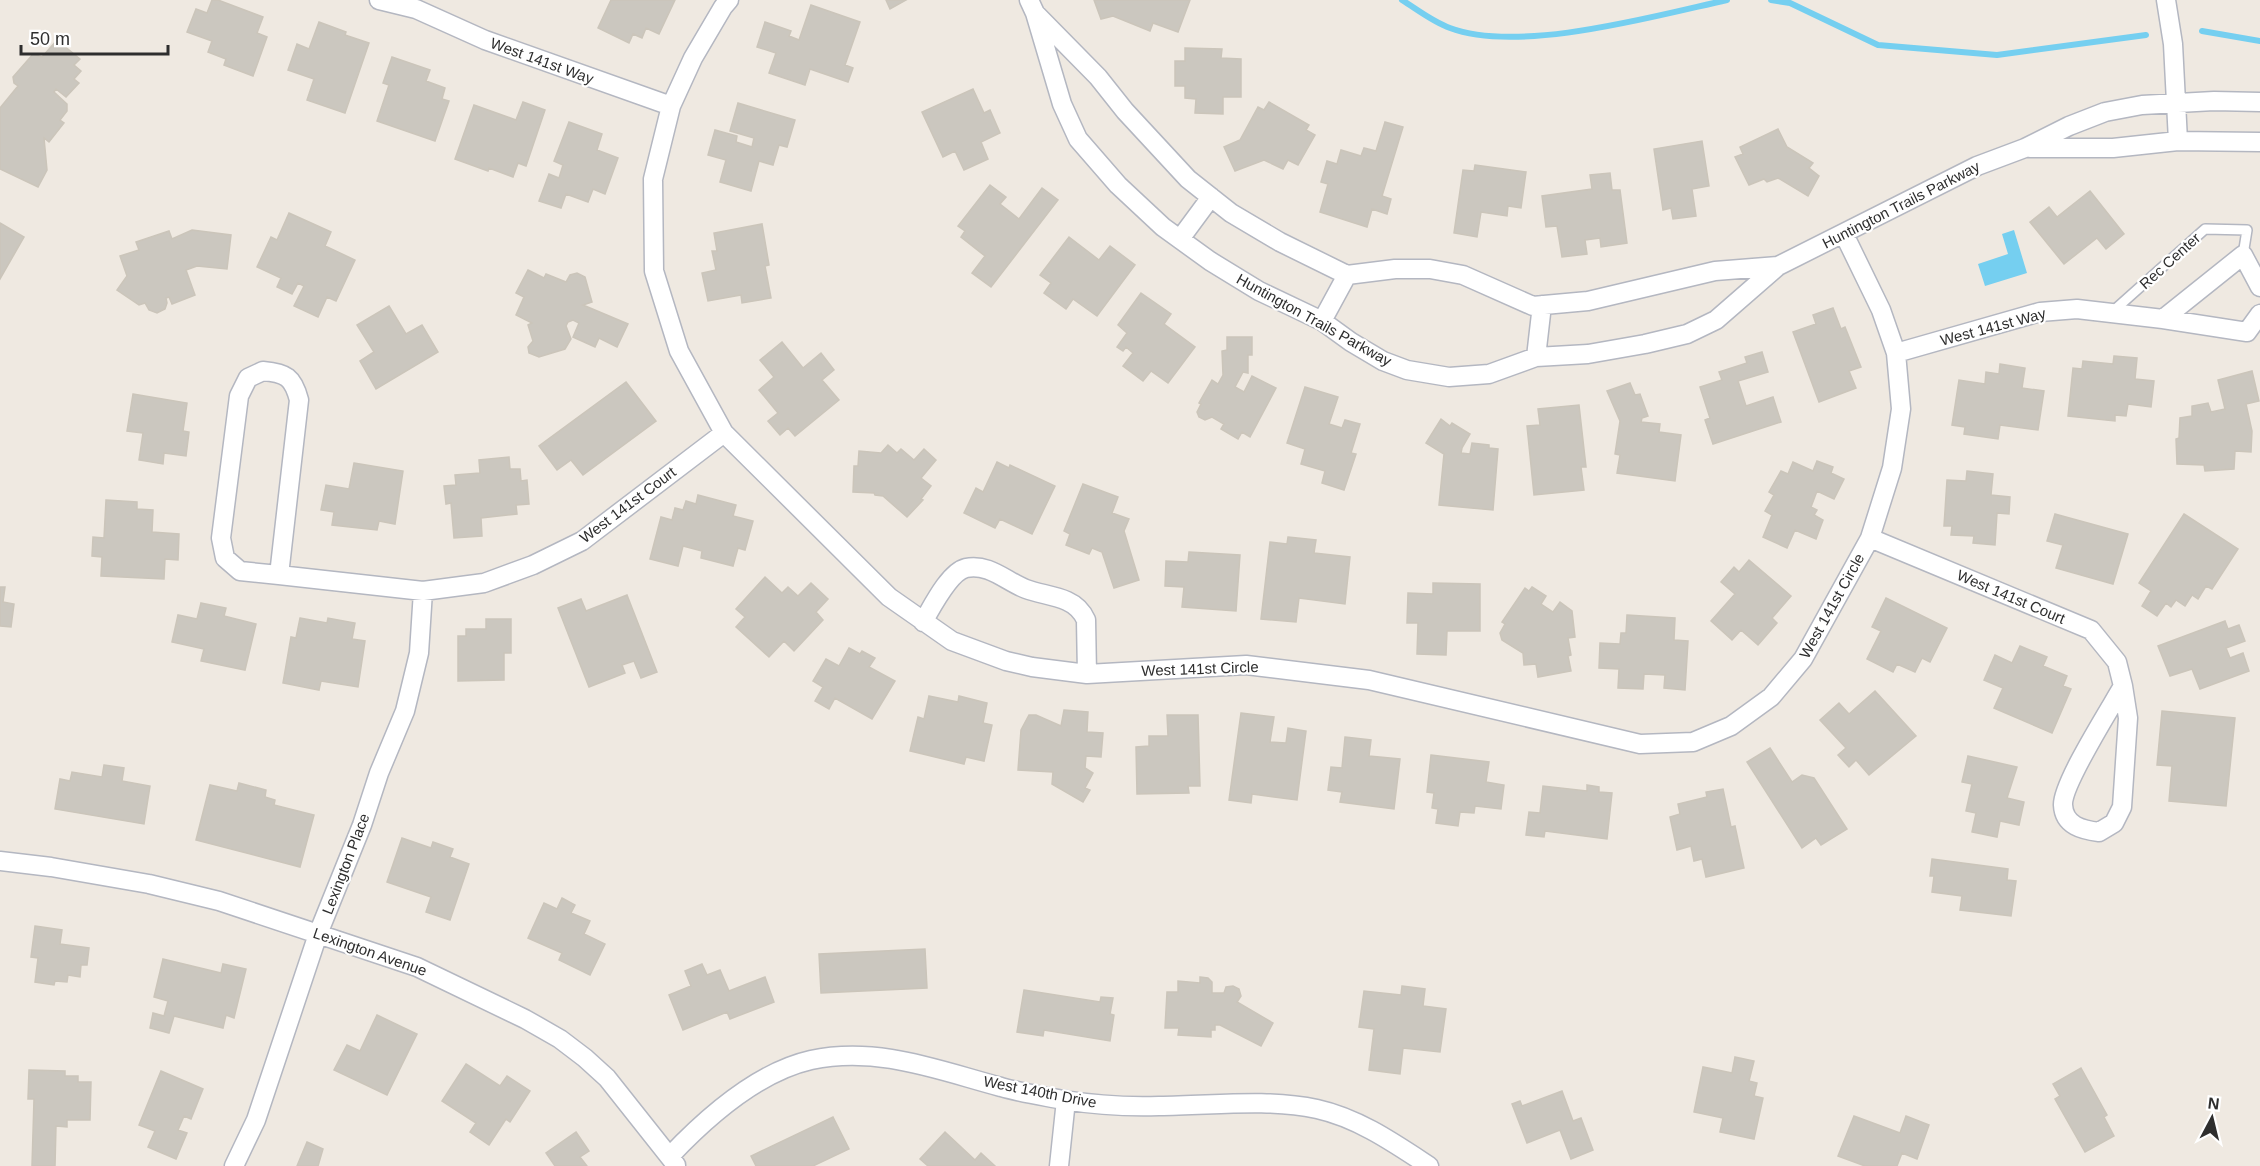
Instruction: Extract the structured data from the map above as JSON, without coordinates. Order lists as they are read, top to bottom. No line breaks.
{"streets":{"street":["West 141st Way","Huntington Trails Parkway","West 141st Court","West 141st Circle","Lexington Place","Lexington Avenue","West 140th Drive"],"lane":["Rec Center"]},"crossings":[["West 141st Way","Rec Center"],["West 141st Way","West 141st Circle"],["Huntington Trails Parkway","West 141st Circle"],["West 141st Court","West 141st Circle"],["West 141st Court","Lexington Place"],["Lexington Place","Lexington Avenue"],["Lexington Avenue","West 140th Drive"]],"scale_bar":"50 m","north":"top"}
